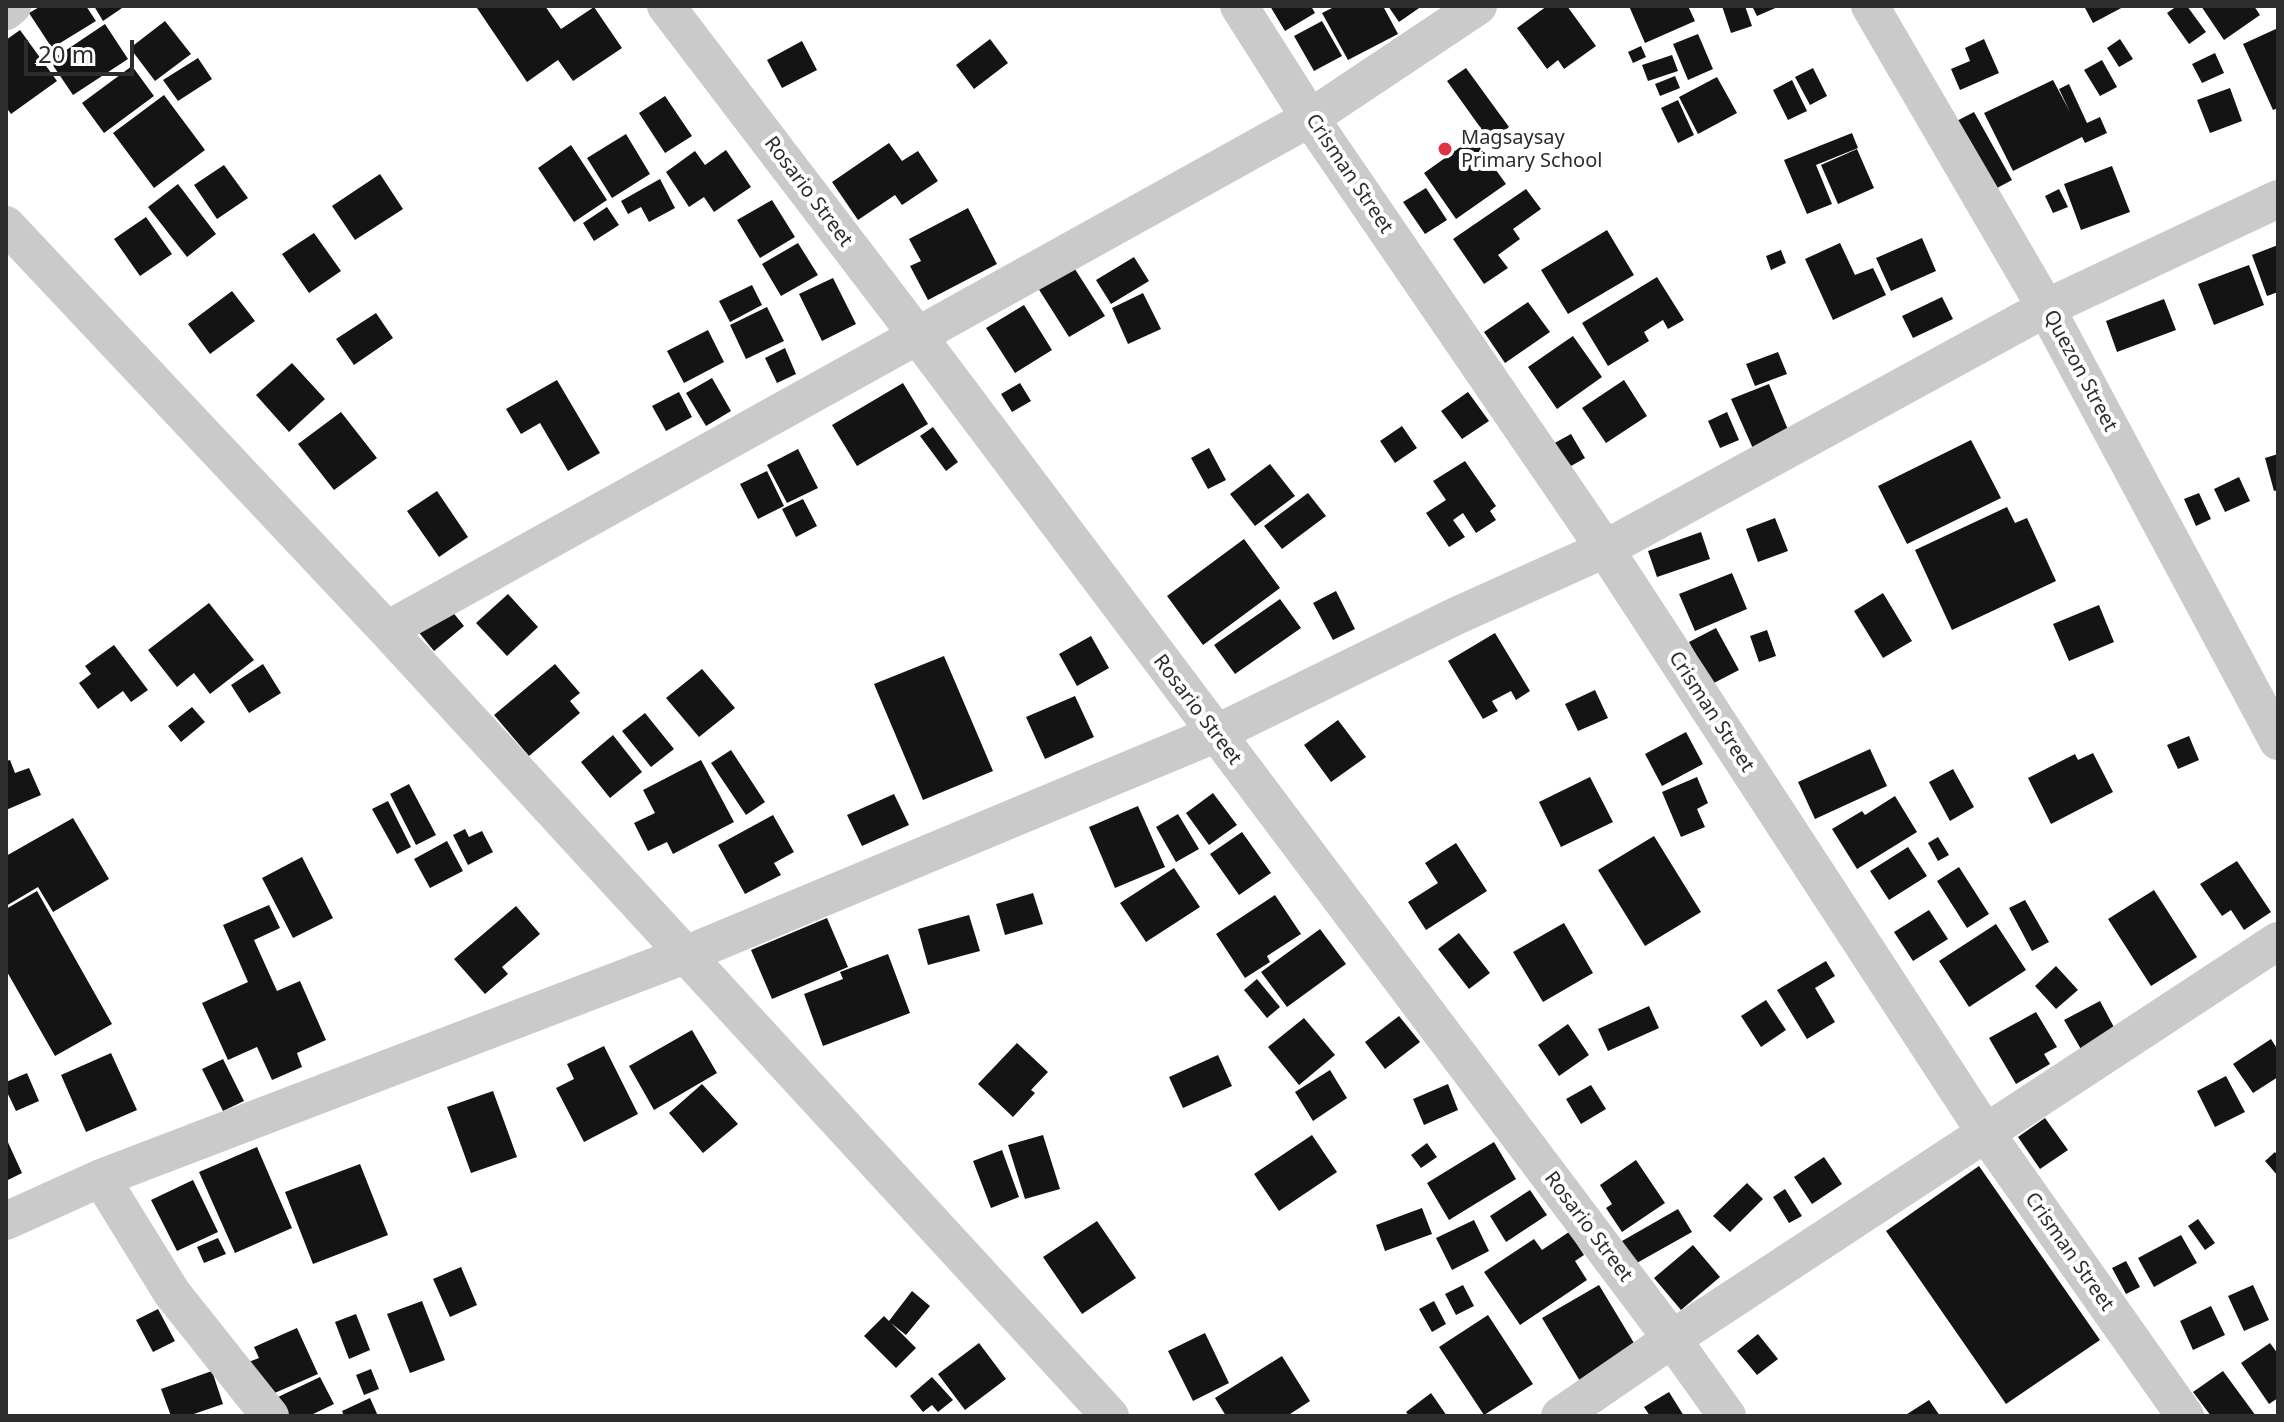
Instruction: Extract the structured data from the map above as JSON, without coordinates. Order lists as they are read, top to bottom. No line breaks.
{"streets":{"street":["Crisman Street","Rosario Street","Quezon Street"]},"places":["Magsaysay Primary School"],"scale_bar":"20 m"}
